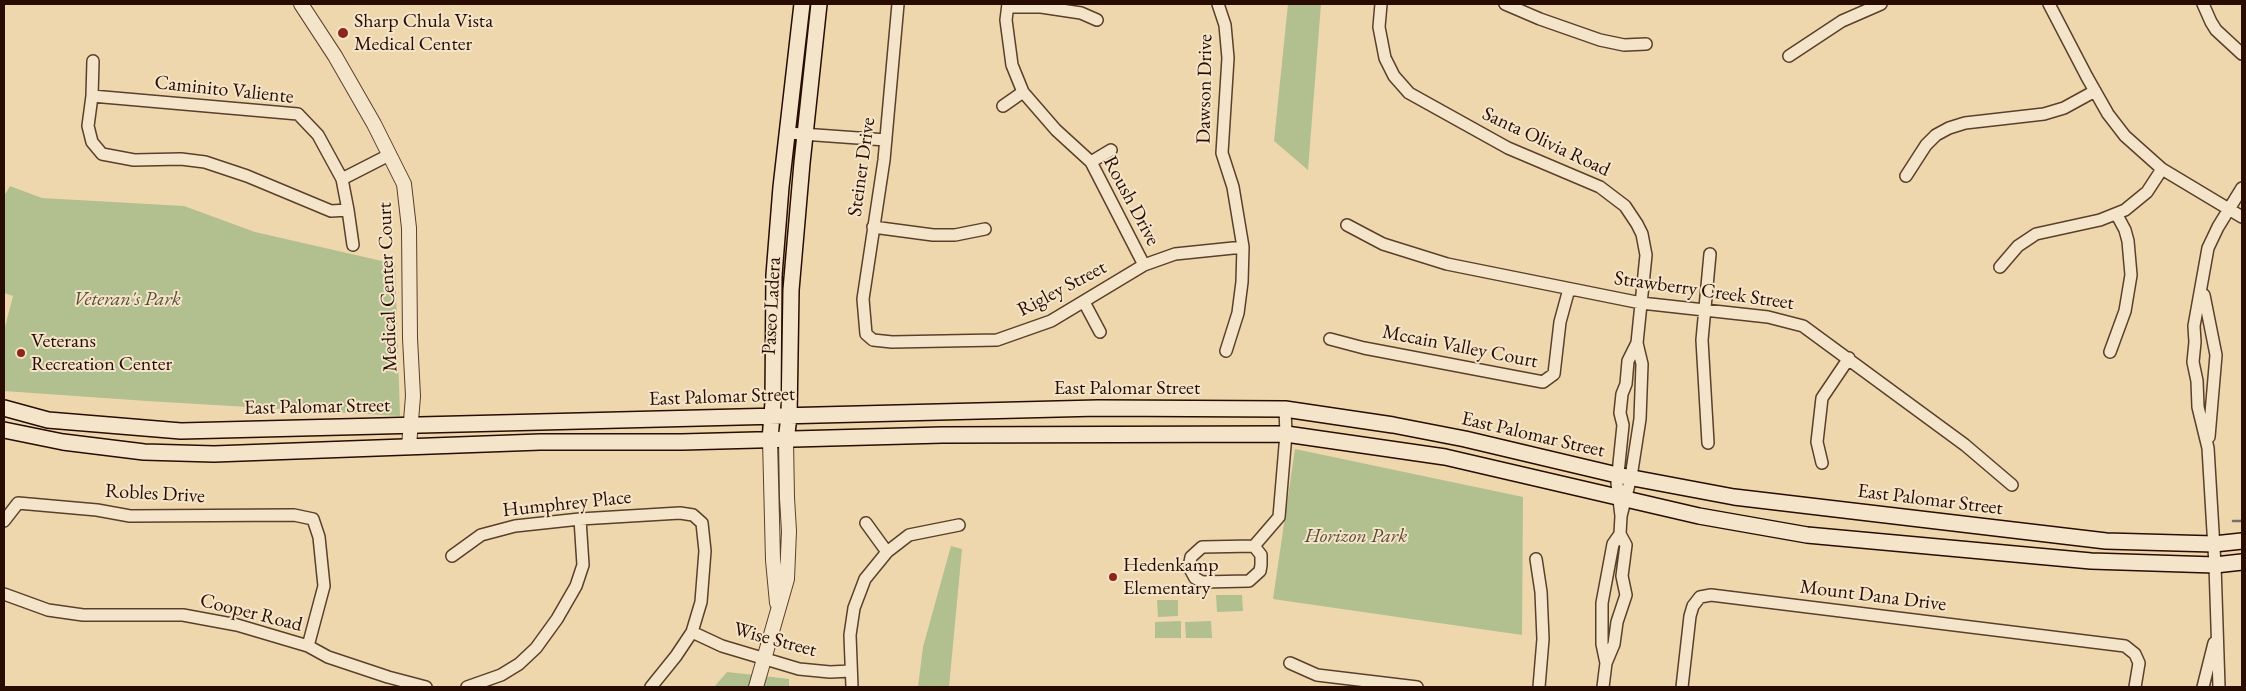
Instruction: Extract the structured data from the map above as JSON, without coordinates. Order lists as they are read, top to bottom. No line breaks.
{"streets":{"main road":["Paseo Ladera","East Palomar Street"],"street":["Dawson Drive","Caminito Valiente","Santa Olivia Road","Steiner Drive","Roush Drive","Medical Center Court","Rigley Street","Strawberry Creek Street","Mccain Valley Court","Robles Drive","Humphrey Place","Mount Dana Drive","Cooper Road","Wise Street"]},"crossings":[["Dawson Drive","Rigley Street"],["Santa Olivia Road","Strawberry Creek Street"],["Santa Olivia Road","East Palomar Street"],["Steiner Drive","Rigley Street"],["Roush Drive","Rigley Street"],["Medical Center Court","East Palomar Street"],["Strawberry Creek Street","Mccain Valley Court"],["Paseo Ladera","East Palomar Street"],["Paseo Ladera","Wise Street"],["Robles Drive","Cooper Road"],["Humphrey Place","Wise Street"]],"parks":["Veteran's Park","Horizon Park"],"places":["Sharp Chula Vista Medical Center","Veterans Recreation Center","Hedenkamp Elementary"]}
